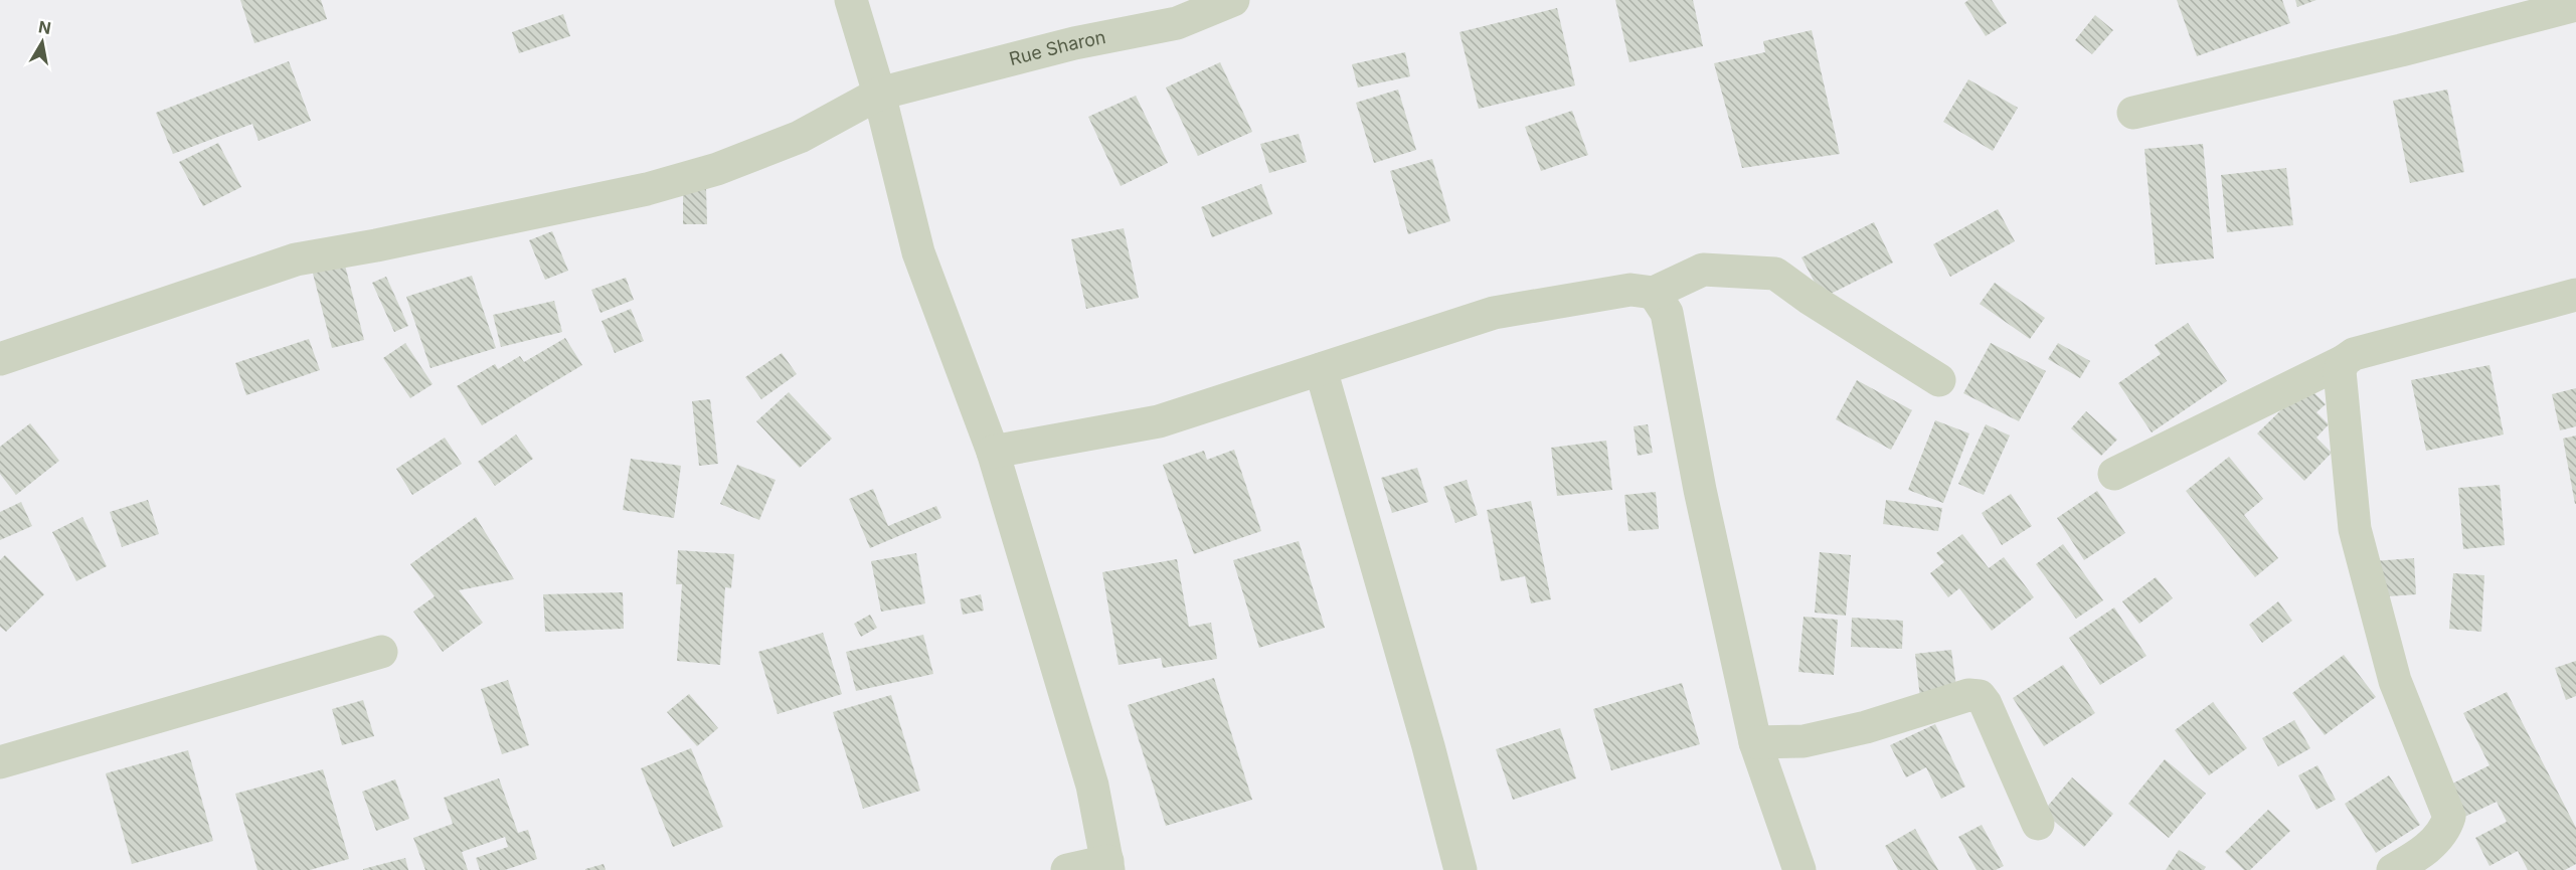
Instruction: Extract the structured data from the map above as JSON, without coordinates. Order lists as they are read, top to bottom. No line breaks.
{"streets":{"street":["Rue Sharon"]},"north":"top"}
